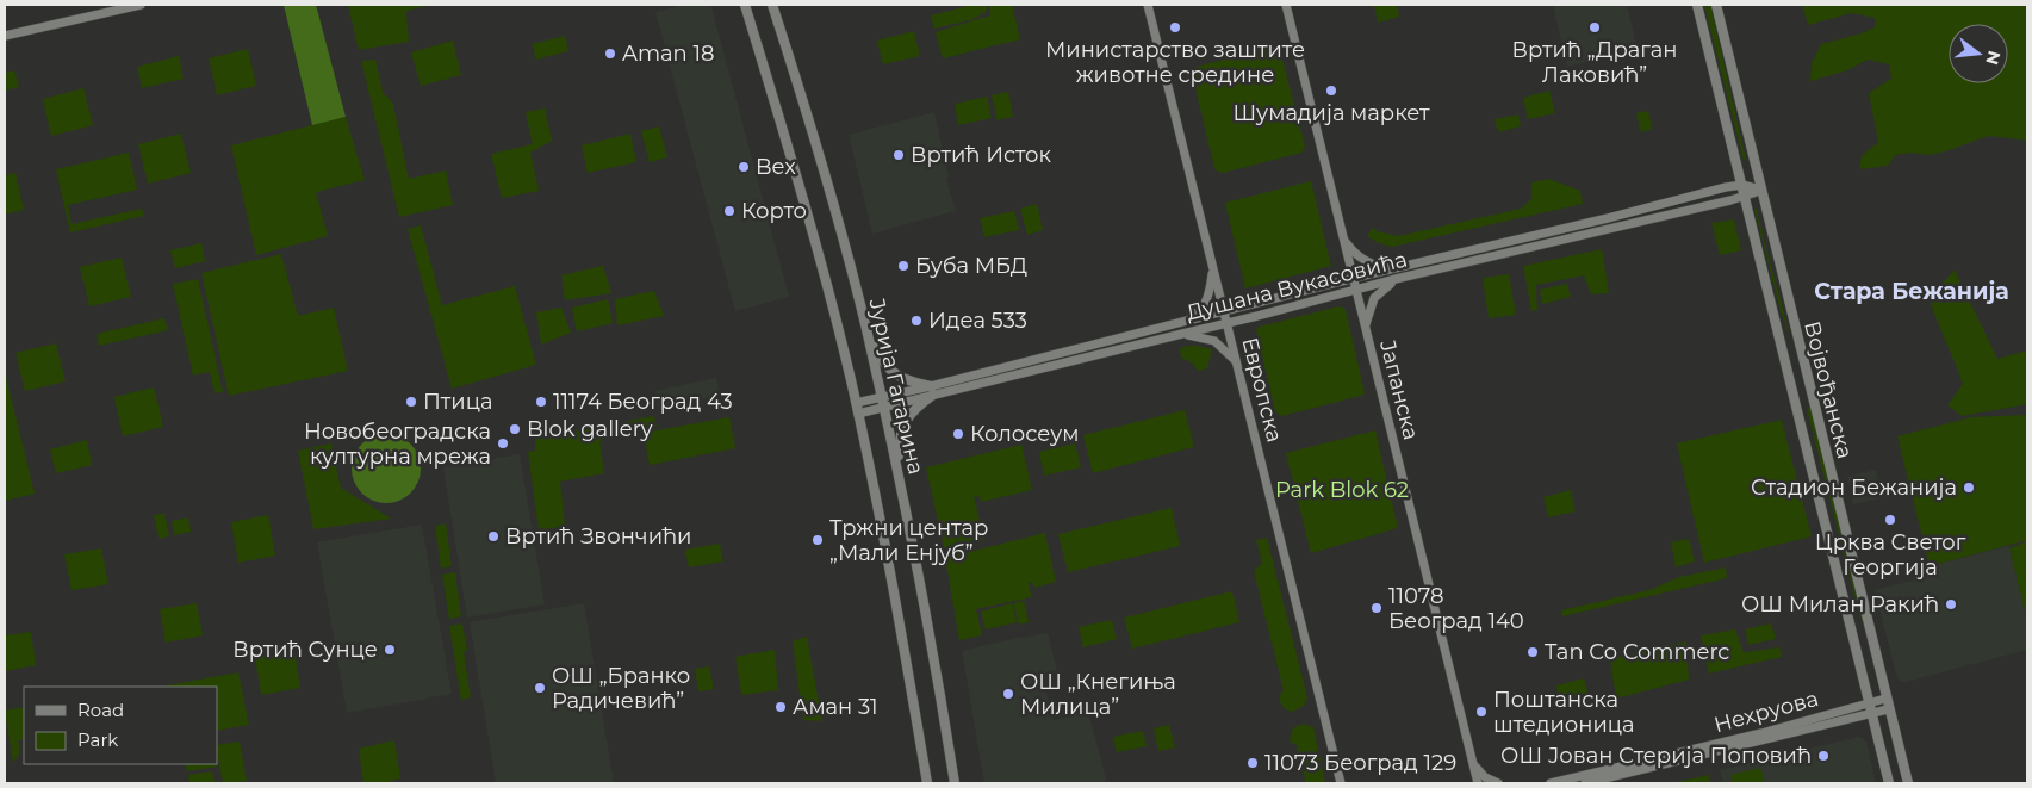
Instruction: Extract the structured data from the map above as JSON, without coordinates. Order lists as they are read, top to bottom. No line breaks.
{"streets":{"main road":["Јурија Гагарина","Војвођанска"],"street":["Душана Вукасовића","Европска","Јапанска","Нехруова"]},"crossings":[["Душана Вукасовића","Јурија Гагарина"],["Душана Вукасовића","Европска"],["Душана Вукасовића","Јапанска"],["Душана Вукасовића","Војвођанска"],["Војвођанска","Нехруова"]],"districts":["Стара Бежанија"],"parks":["Park Blok 62"],"places":["Министарство заштите животне средине","Вртић „Драган Лаковић”","Aman 18","Шумадија маркет","Вртић Исток","Bex","Корто","Буба МБД","Идеа 533","Птица","11174 Београд 43","Blok gallery","Колосеум","Новобеоградска културна мрежа","Стадион Бежанија","Црква Светог Георгија","Вртић Звончићи","Тржни центар „Мали Енјуб”","ОШ Милан Ракић","11078 Београд 140","Вртић Сунце","Tan Co Commerc","ОШ „Бранко Радичевић”","ОШ „Кнегиња Милица”","Аман 31","Поштанска штедионица","ОШ Јован Стерија Поповић","11073 Београд 129"],"legend":["Road","Park"],"north":"right"}
